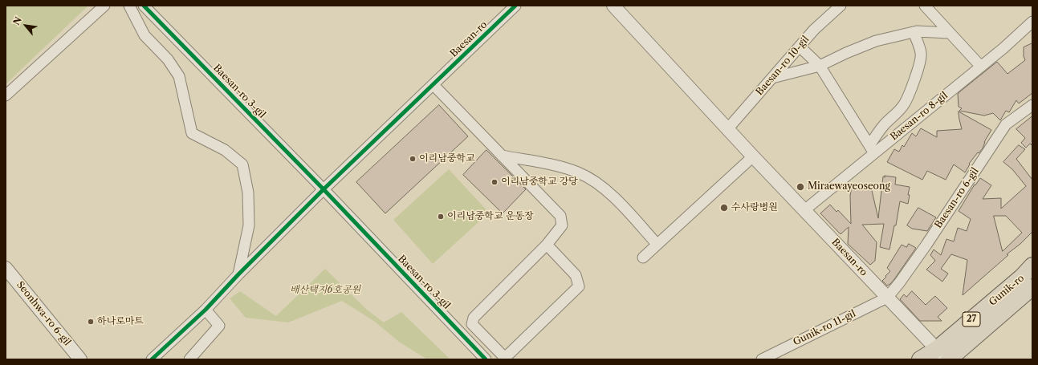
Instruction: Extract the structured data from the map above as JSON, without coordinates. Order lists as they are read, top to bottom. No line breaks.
{"streets":{"main road":["Gunik-ro","27"],"street":["Baesan-ro","Baesan-ro 10-gil","Baesan-ro 3-gil","Baesan-ro 8-gil","Baesan-ro 6-gil","Seonhwa-ro 6-gil","Gunik-ro 11-gil"]},"crossings":[["Baesan-ro","Baesan-ro 10-gil"],["Baesan-ro","Baesan-ro 8-gil"],["Baesan-ro","Baesan-ro 6-gil"],["Baesan-ro","Gunik-ro"],["Baesan-ro","Gunik-ro 11-gil"],["Baesan-ro 6-gil","Gunik-ro 11-gil"]],"parks":["배산택지6호공원"],"places":["이리남중학교","이리남중학교 강당","Miraewayeoseong","수사랑병원","이리남중학교 운동장","하나로마트"],"north":"top left"}
